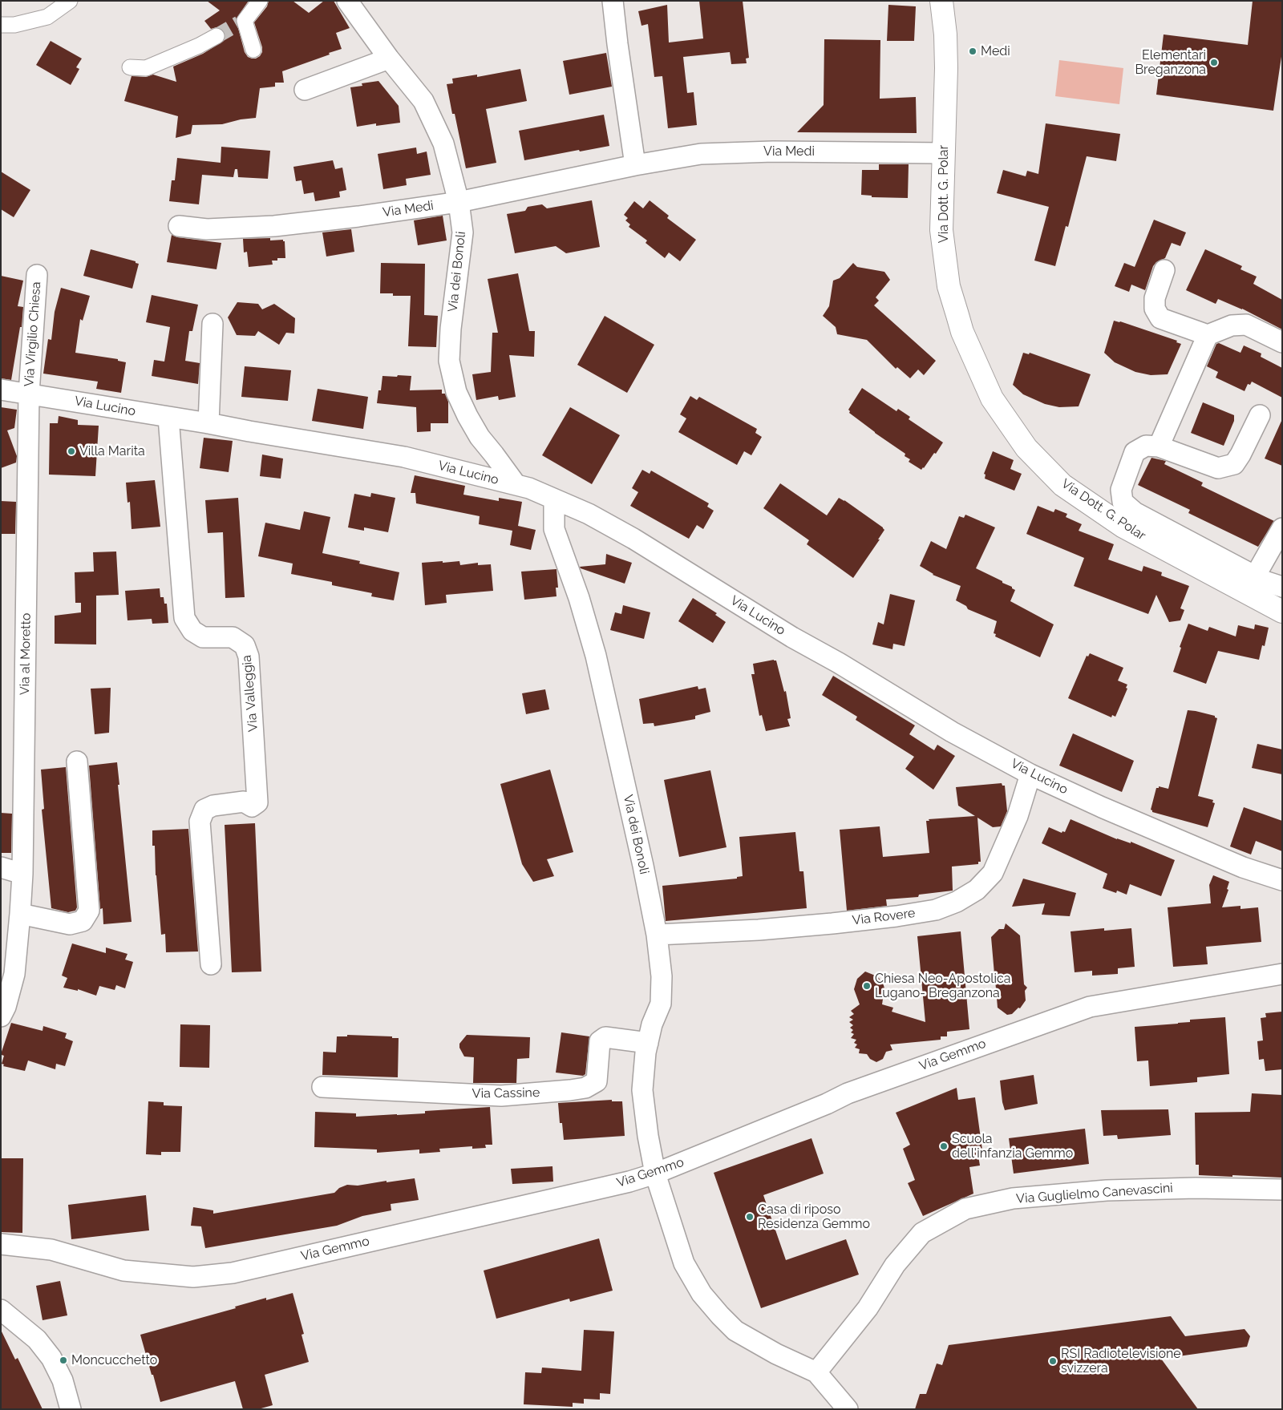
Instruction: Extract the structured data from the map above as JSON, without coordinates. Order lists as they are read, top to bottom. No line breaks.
{"streets":{"street":["Via Medi","Via Dott. G. Polar","Via dei Bonoli","Via Virgilio Chiesa","Via Lucino","Via al Moretto","Via Valleggia","Via Rovere","Via Gemmo","Via Cassine","Via Guglielmo Canevascini"]},"crossings":[["Via Medi","Via Dott. G. Polar"],["Via Medi","Via dei Bonoli"],["Via dei Bonoli","Via Lucino"],["Via dei Bonoli","Via Rovere"],["Via dei Bonoli","Via Gemmo"],["Via dei Bonoli","Via Cassine"],["Via dei Bonoli","Via Guglielmo Canevascini"],["Via Virgilio Chiesa","Via Lucino"],["Via Virgilio Chiesa","Via al Moretto"],["Via Lucino","Via al Moretto"],["Via Lucino","Via Valleggia"],["Via Lucino","Via Rovere"]],"places":["Medi","Elementari Breganzona","Villa Marita","Chiesa Neo-Apostolica Lugano- Breganzona","Scuola dell'infanzia Gemmo","Casa di riposo Residenza Gemmo","Moncucchetto","RSI Radiotelevisione svizzera"]}
